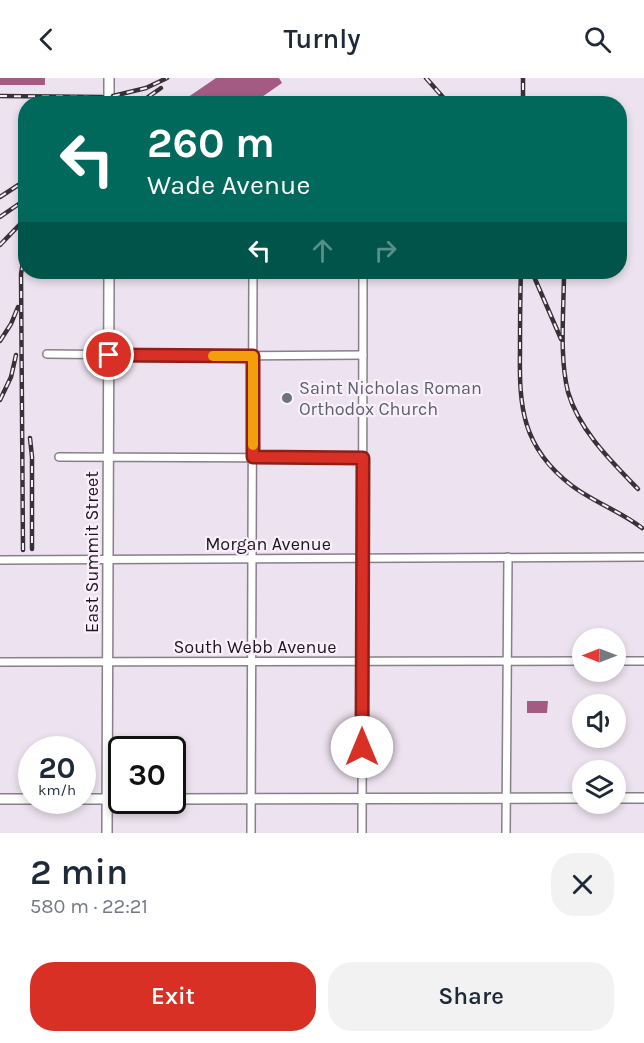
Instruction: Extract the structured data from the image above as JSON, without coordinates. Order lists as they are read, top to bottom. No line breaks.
{"streets":{"street":["Morgan Avenue","East Summit Street","South Webb Avenue"]},"crossings":[["Morgan Avenue","East Summit Street"],["East Summit Street","South Webb Avenue"]],"places":["Saint Nicholas Roman Orthodox Church"],"north":"left","page":{"header":"Turnly","turn":["260 m","Wade Avenue"],"speed":"20 km/h","limit":"30","heading":["2 min","580 m · 22:21"],"buttons":["Exit","Share"]}}
